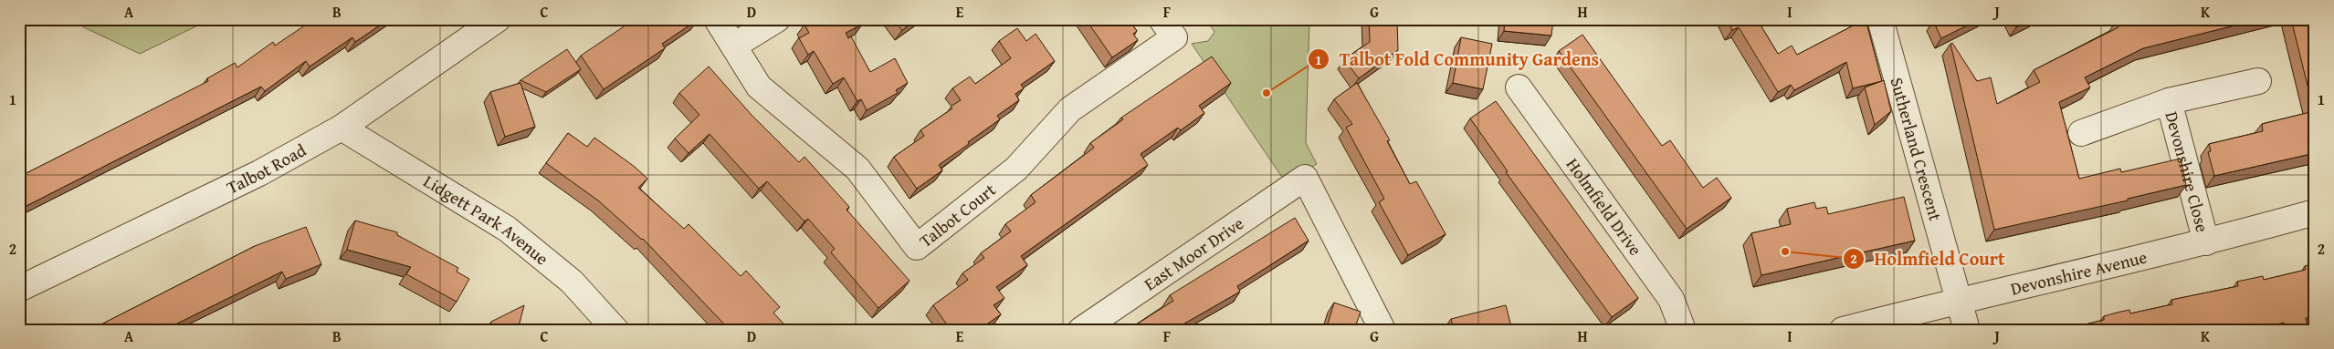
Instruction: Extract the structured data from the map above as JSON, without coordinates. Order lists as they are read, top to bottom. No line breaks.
{"streets":{"street":["Sutherland Crescent","Talbot Road","Devonshire Close","Holmfield Drive","Talbot Court","Lidgett Park Avenue","East Moor Drive","Devonshire Avenue"]},"crossings":[["Sutherland Crescent","Devonshire Avenue"],["Talbot Road","Lidgett Park Avenue"],["Devonshire Close","Devonshire Avenue"]],"places":["Talbot Fold Community Gardens","Holmfield Court"],"grid":{"columns":["A","B","C","D","E","F","G","H","I","J","K"],"rows":["1","2"]}}
